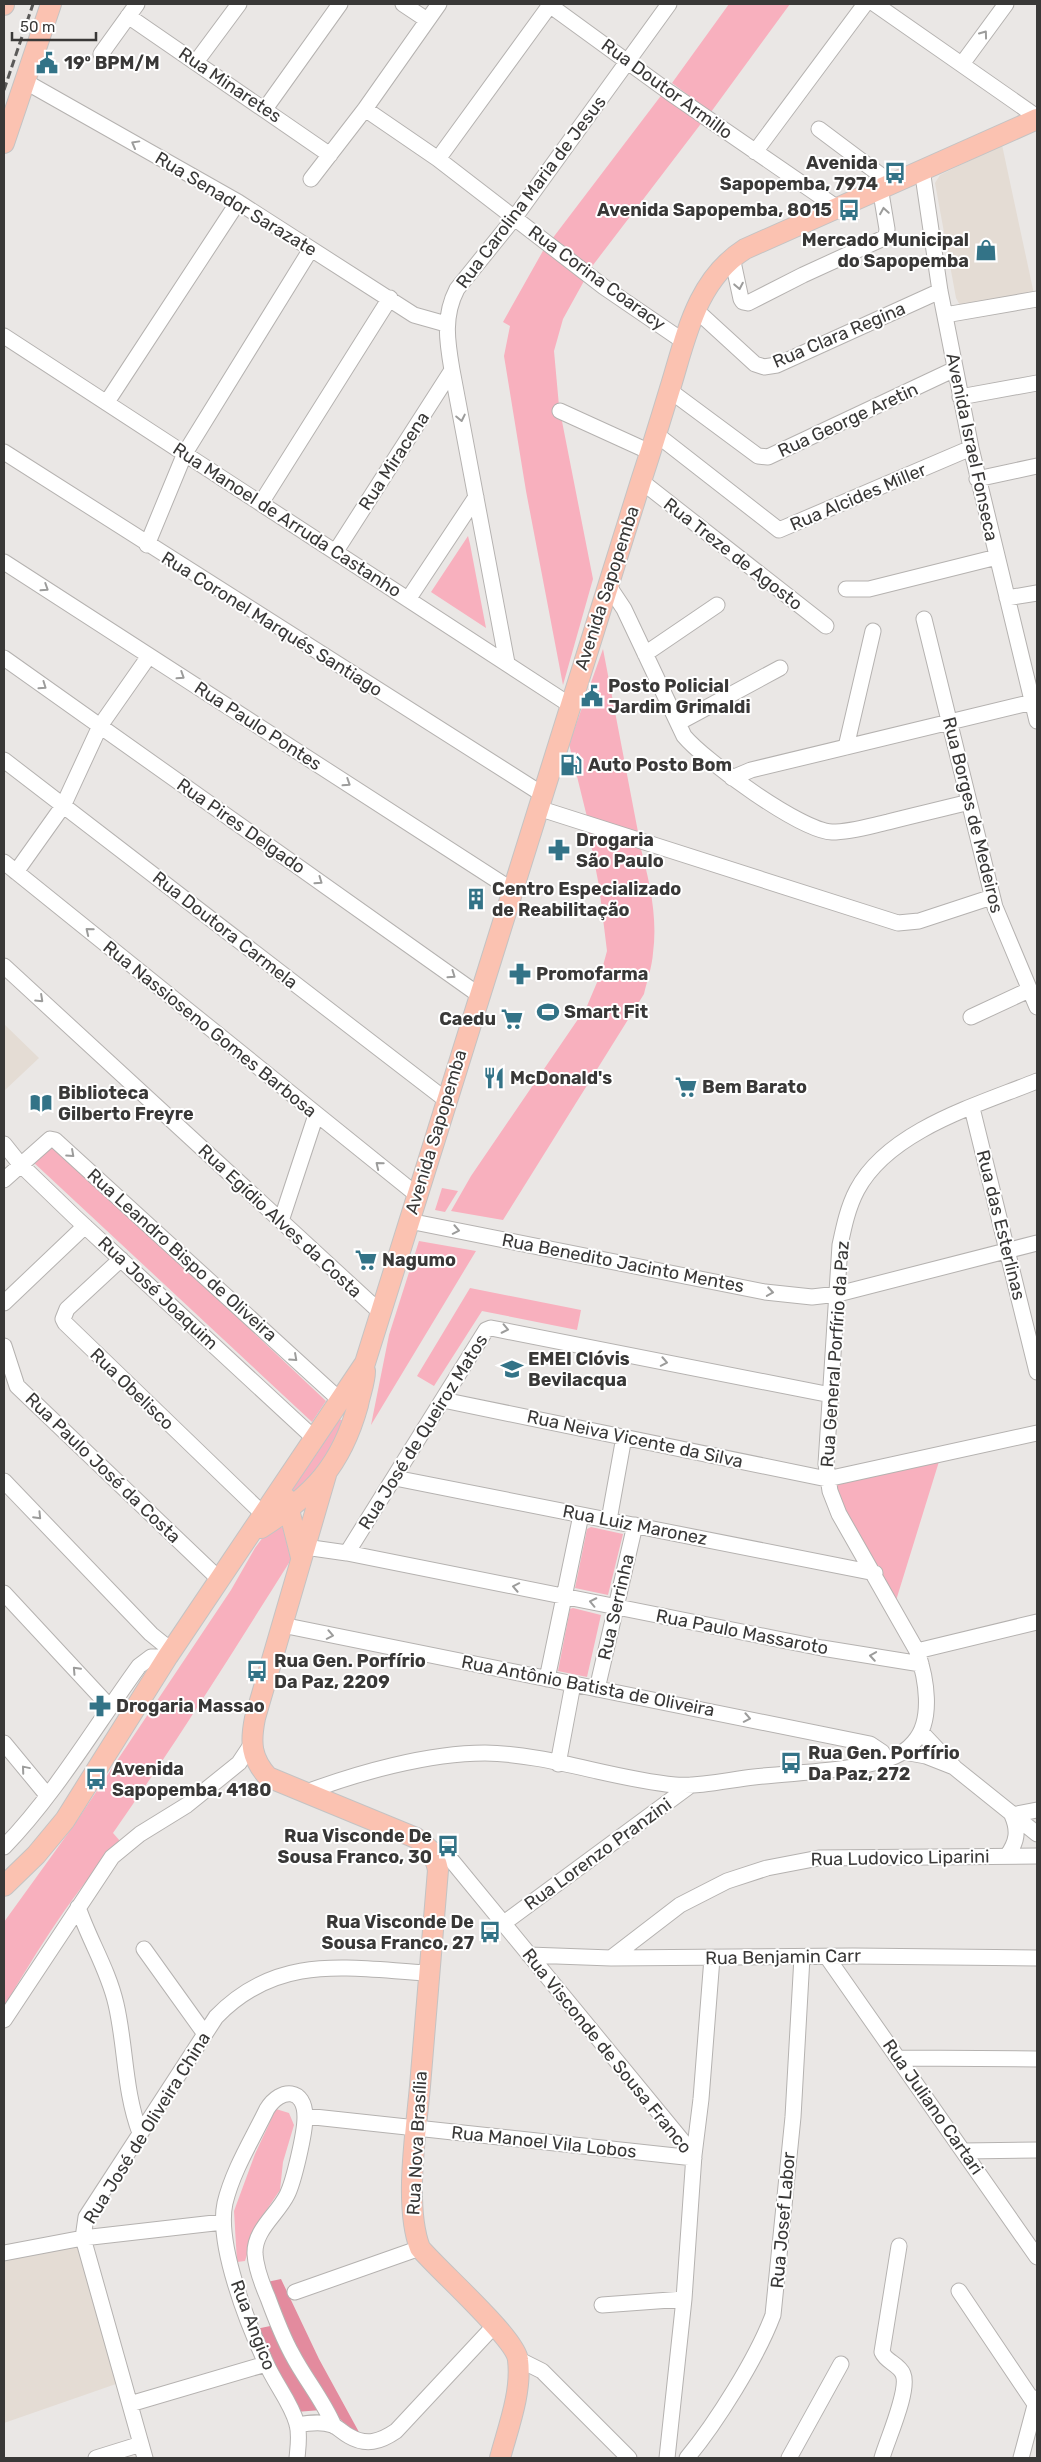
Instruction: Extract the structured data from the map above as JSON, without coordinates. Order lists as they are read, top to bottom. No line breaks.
{"streets":{"main road":["Avenida Sapopemba","Rua Visconde de Sousa Franco","Rua Nova Brasília"],"street":["Rua Minaretes","Rua Doutor Armillo","Rua Carolina Maria de Jesus","Rua Senador Sarazate","Rua Corina Coaracy","Rua Clara Regina","Rua George Aretin","Avenida Israel Fonseca","Rua Miracena","Rua Alcides Miller","Rua Manoel de Arruda Castanho","Rua Treze de Agosto","Rua Coronel Marqués Santiago","Rua Paulo Pontes","Rua Borges de Medeiros","Rua Pires Delgado","Rua Doutora Carmela","Rua Nassioseno Gomes Barbosa","Rua Egídio Alves da Costa","Rua das Esterlinas","Rua Leandro Bispo de Oliveira","Rua Benedito Jacinto Mentes","Rua José Joaquim","Rua General Porfírio da Paz","Rua Obelisco","Rua José de Queiroz Matos","Rua Neiva Vicente da Silva","Rua Paulo José da Costa","Rua Luiz Maronez","Rua Serrinha","Rua Paulo Massaroto","Rua Antônio Batista de Oliveira","Rua Lorenzo Pranzini","Rua Ludovico Liparini","Rua Benjamin Carr","Rua Juliano Cartari","Rua José de Oliveira China","Rua Manoel Vila Lobos","Rua Josef Labor","Rua Angico"]},"crossings":[["Rua Doutor Armillo","Rua Carolina Maria de Jesus"],["Rua Doutor Armillo","Avenida Sapopemba"],["Rua Carolina Maria de Jesus","Rua Senador Sarazate"],["Rua Carolina Maria de Jesus","Rua Corina Coaracy"],["Rua Carolina Maria de Jesus","Rua Miracena"],["Rua Carolina Maria de Jesus","Rua Manoel de Arruda Castanho"],["Rua Corina Coaracy","Avenida Sapopemba"],["Rua Clara Regina","Avenida Israel Fonseca"],["Rua Clara Regina","Avenida Sapopemba"],["Rua George Aretin","Avenida Israel Fonseca"],["Rua George Aretin","Avenida Sapopemba"],["Avenida Israel Fonseca","Rua Alcides Miller"],["Avenida Israel Fonseca","Avenida Sapopemba"],["Rua Miracena","Rua Manoel de Arruda Castanho"],["Rua Alcides Miller","Avenida Sapopemba"],["Rua Manoel de Arruda Castanho","Avenida Sapopemba"],["Rua Treze de Agosto","Avenida Sapopemba"],["Avenida Sapopemba","Rua Coronel Marqués Santiago"],["Avenida Sapopemba","Rua Paulo Pontes"],["Avenida Sapopemba","Rua Pires Delgado"],["Avenida Sapopemba","Rua Doutora Carmela"],["Avenida Sapopemba","Rua Nassioseno Gomes Barbosa"],["Avenida Sapopemba","Rua Egídio Alves da Costa"],["Avenida Sapopemba","Rua Leandro Bispo de Oliveira"],["Avenida Sapopemba","Rua Benedito Jacinto Mentes"],["Avenida Sapopemba","Rua José Joaquim"],["Avenida Sapopemba","Rua Obelisco"],["Avenida Sapopemba","Rua Paulo José da Costa"],["Rua Coronel Marqués Santiago","Rua Borges de Medeiros"],["Rua das Esterlinas","Rua Benedito Jacinto Mentes"],["Rua das Esterlinas","Rua General Porfírio da Paz"],["Rua Leandro Bispo de Oliveira","Rua José Joaquim"],["Rua Benedito Jacinto Mentes","Rua General Porfírio da Paz"],["Rua José Joaquim","Rua Obelisco"],["Rua General Porfírio da Paz","Rua José de Queiroz Matos"],["Rua General Porfírio da Paz","Rua Neiva Vicente da Silva"],["Rua General Porfírio da Paz","Rua Luiz Maronez"],["Rua General Porfírio da Paz","Rua Paulo Massaroto"],["Rua José de Queiroz Matos","Rua Neiva Vicente da Silva"],["Rua José de Queiroz Matos","Rua Luiz Maronez"],["Rua José de Queiroz Matos","Rua Paulo Massaroto"],["Rua Luiz Maronez","Rua Serrinha"],["Rua Serrinha","Rua Paulo Massaroto"],["Rua Serrinha","Rua Antônio Batista de Oliveira"],["Rua Lorenzo Pranzini","Rua Visconde de Sousa Franco"],["Rua Ludovico Liparini","Rua Benjamin Carr"],["Rua Benjamin Carr","Rua Visconde de Sousa Franco"],["Rua Benjamin Carr","Rua Juliano Cartari"],["Rua Benjamin Carr","Rua Josef Labor"],["Rua Visconde de Sousa Franco","Rua Manoel Vila Lobos"],["Rua Visconde de Sousa Franco","Rua Nova Brasília"],["Rua José de Oliveira China","Rua Nova Brasília"],["Rua Manoel Vila Lobos","Rua Nova Brasília"],["Rua Manoel Vila Lobos","Rua Angico"]],"one_way":["Rua Senador Sarazate","Rua Paulo Pontes","Rua Pires Delgado","Rua Nassioseno Gomes Barbosa","Rua Egídio Alves da Costa","Rua Leandro Bispo de Oliveira","Rua Benedito Jacinto Mentes","Rua José de Queiroz Matos","Rua Paulo Massaroto"],"places":{"public building":["19º BPM/M","Posto Policial Jardim Grimaldi"],"bus stop":["Avenida Sapopemba, 7974","Avenida Sapopemba, 8015","Rua Gen. Porfírio Da Paz, 2209","Rua Gen. Porfírio Da Paz, 272","Avenida Sapopemba, 4180","Rua Visconde De Sousa Franco, 30","Rua Visconde De Sousa Franco, 27"],"shop":["Mercado Municipal do Sapopemba"],"fuel station":["Auto Posto Bom"],"pharmacy":["Drogaria São Paulo","Promofarma","Drogaria Massao"],"building":["Centro Especializado de Reabilitação"],"sports":["Smart Fit"],"supermarket":["Caedu","Bem Barato","Nagumo"],"restaurant":["McDonald's"],"library":["Biblioteca Gilberto Freyre"],"school or university":["EMEI Clóvis Bevilacqua"]},"scale_bar":"50 m"}
